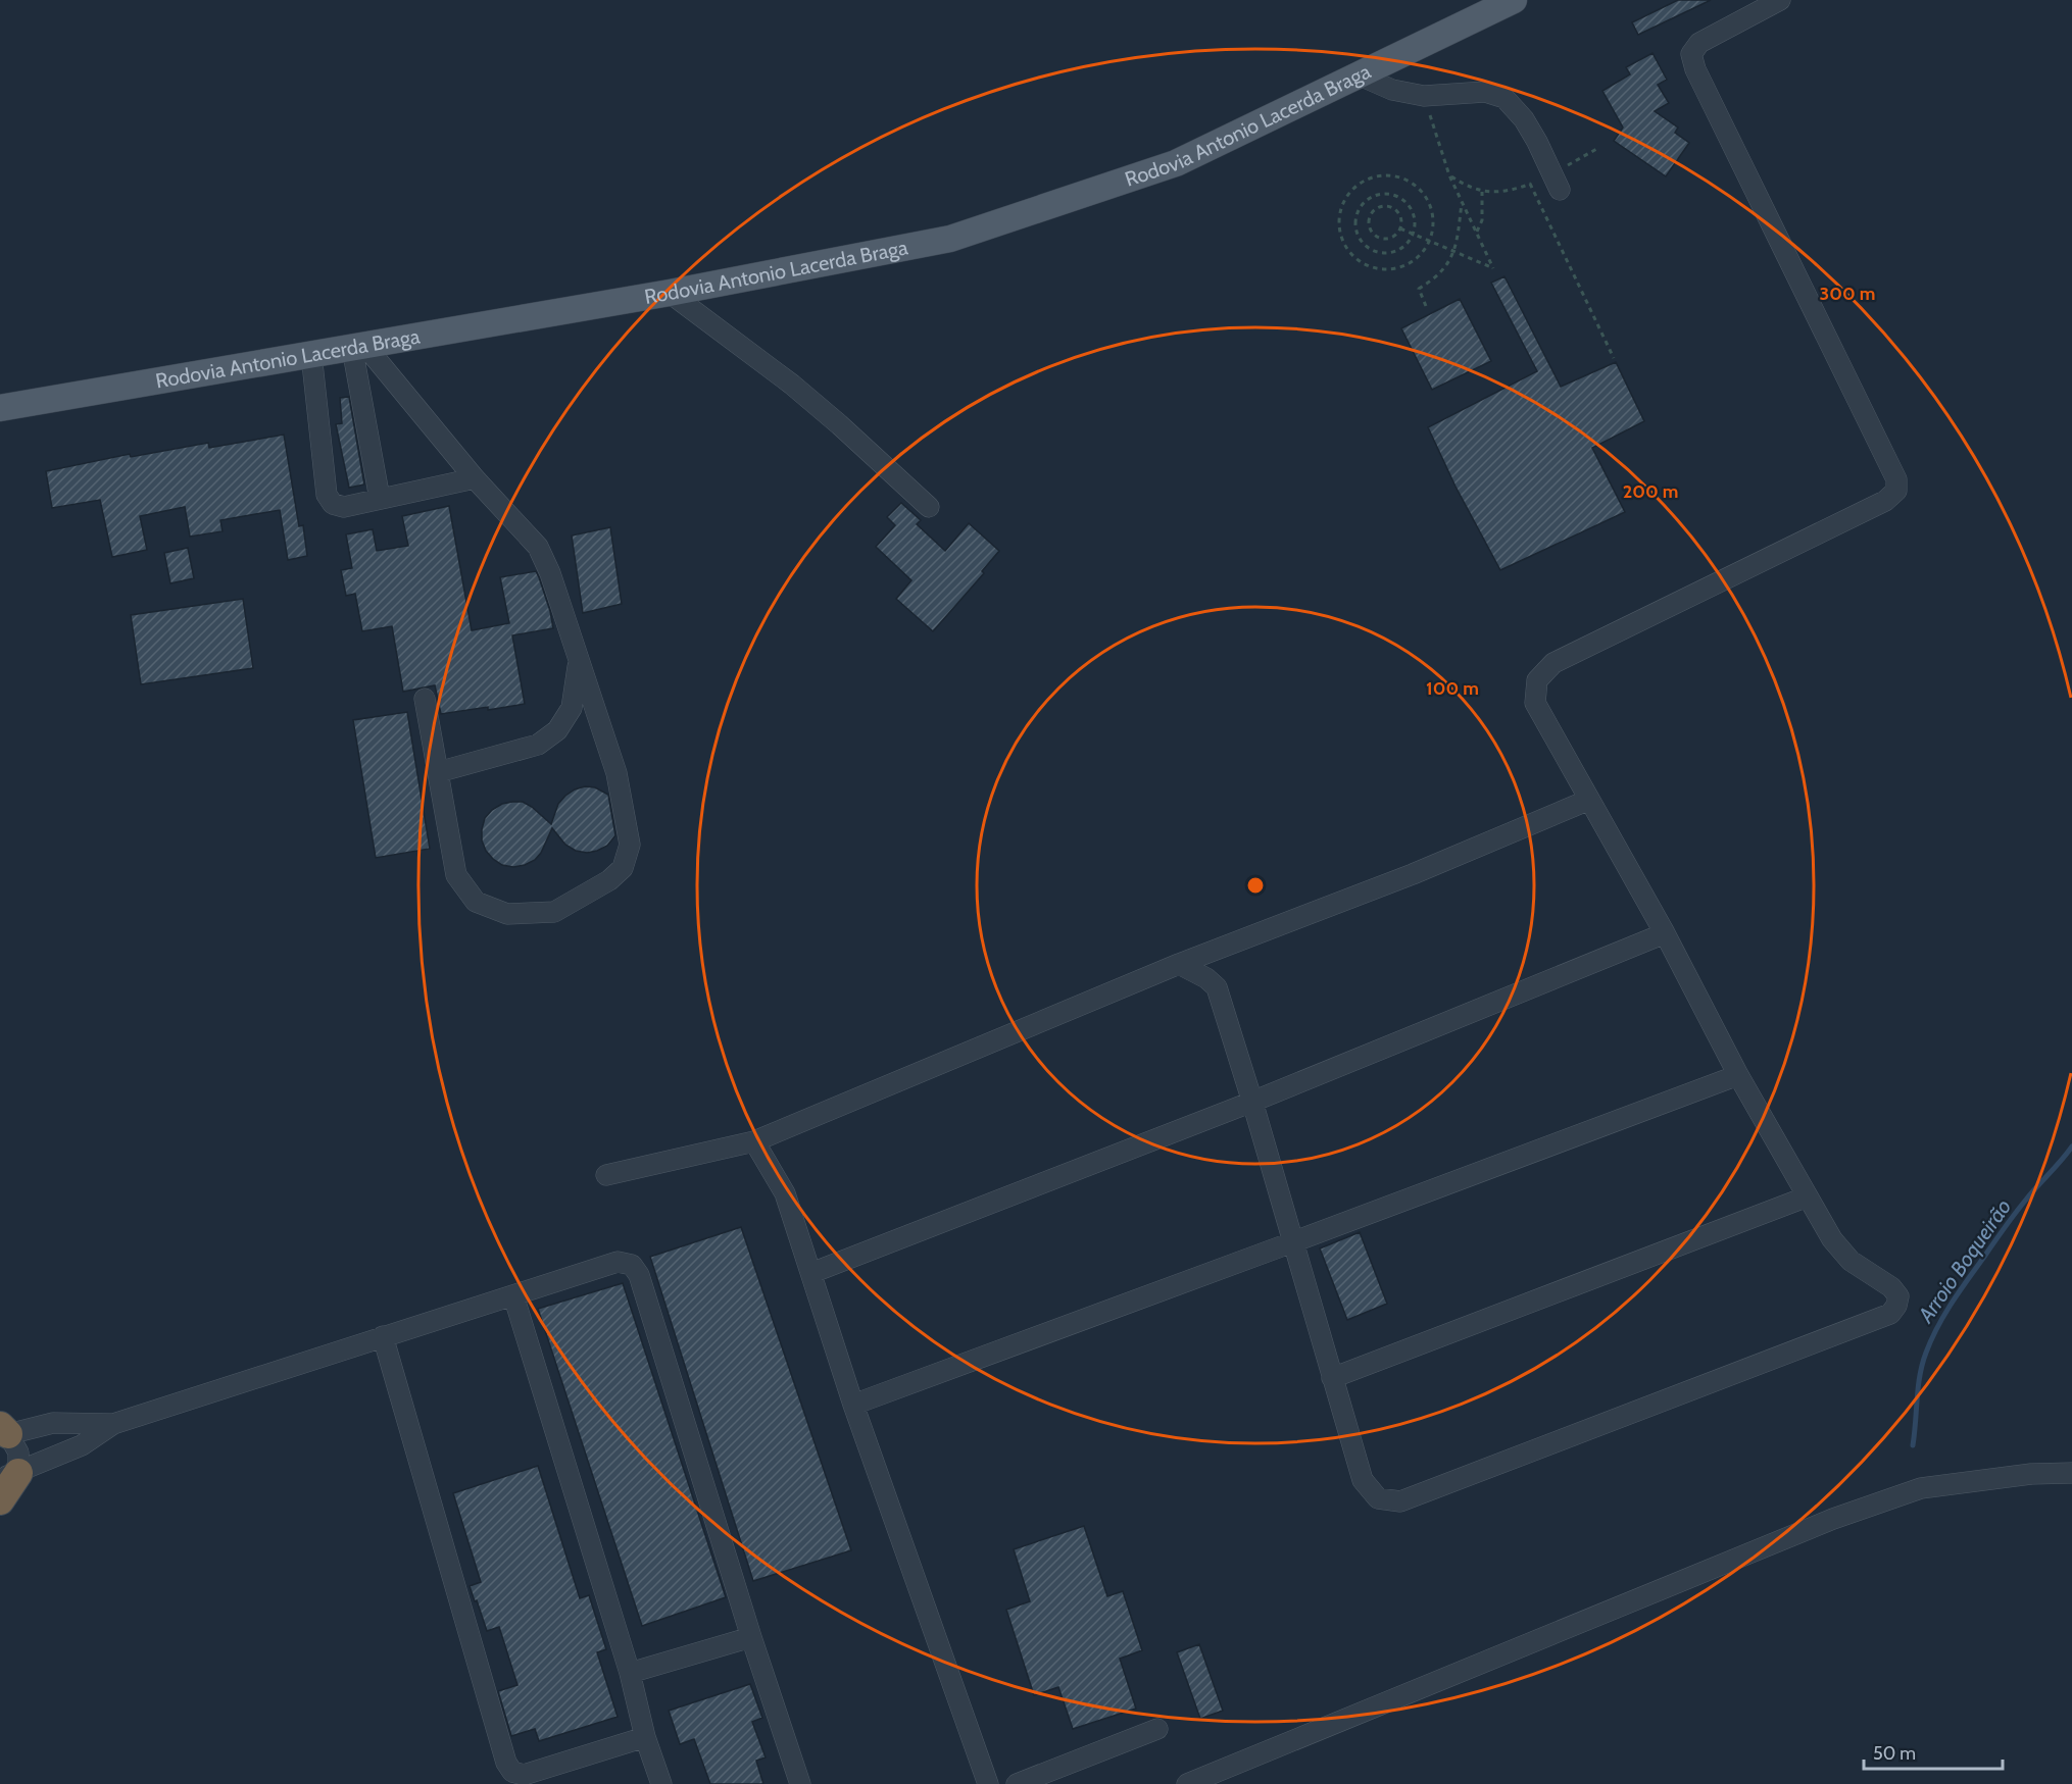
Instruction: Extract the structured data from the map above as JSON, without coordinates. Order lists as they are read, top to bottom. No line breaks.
{"streets":{"main road":["Rodovia Antonio Lacerda Braga"]},"water":["Arroio Boqueirão"],"scale_bar":"50 m","rings":["300 m","200 m","100 m"]}
